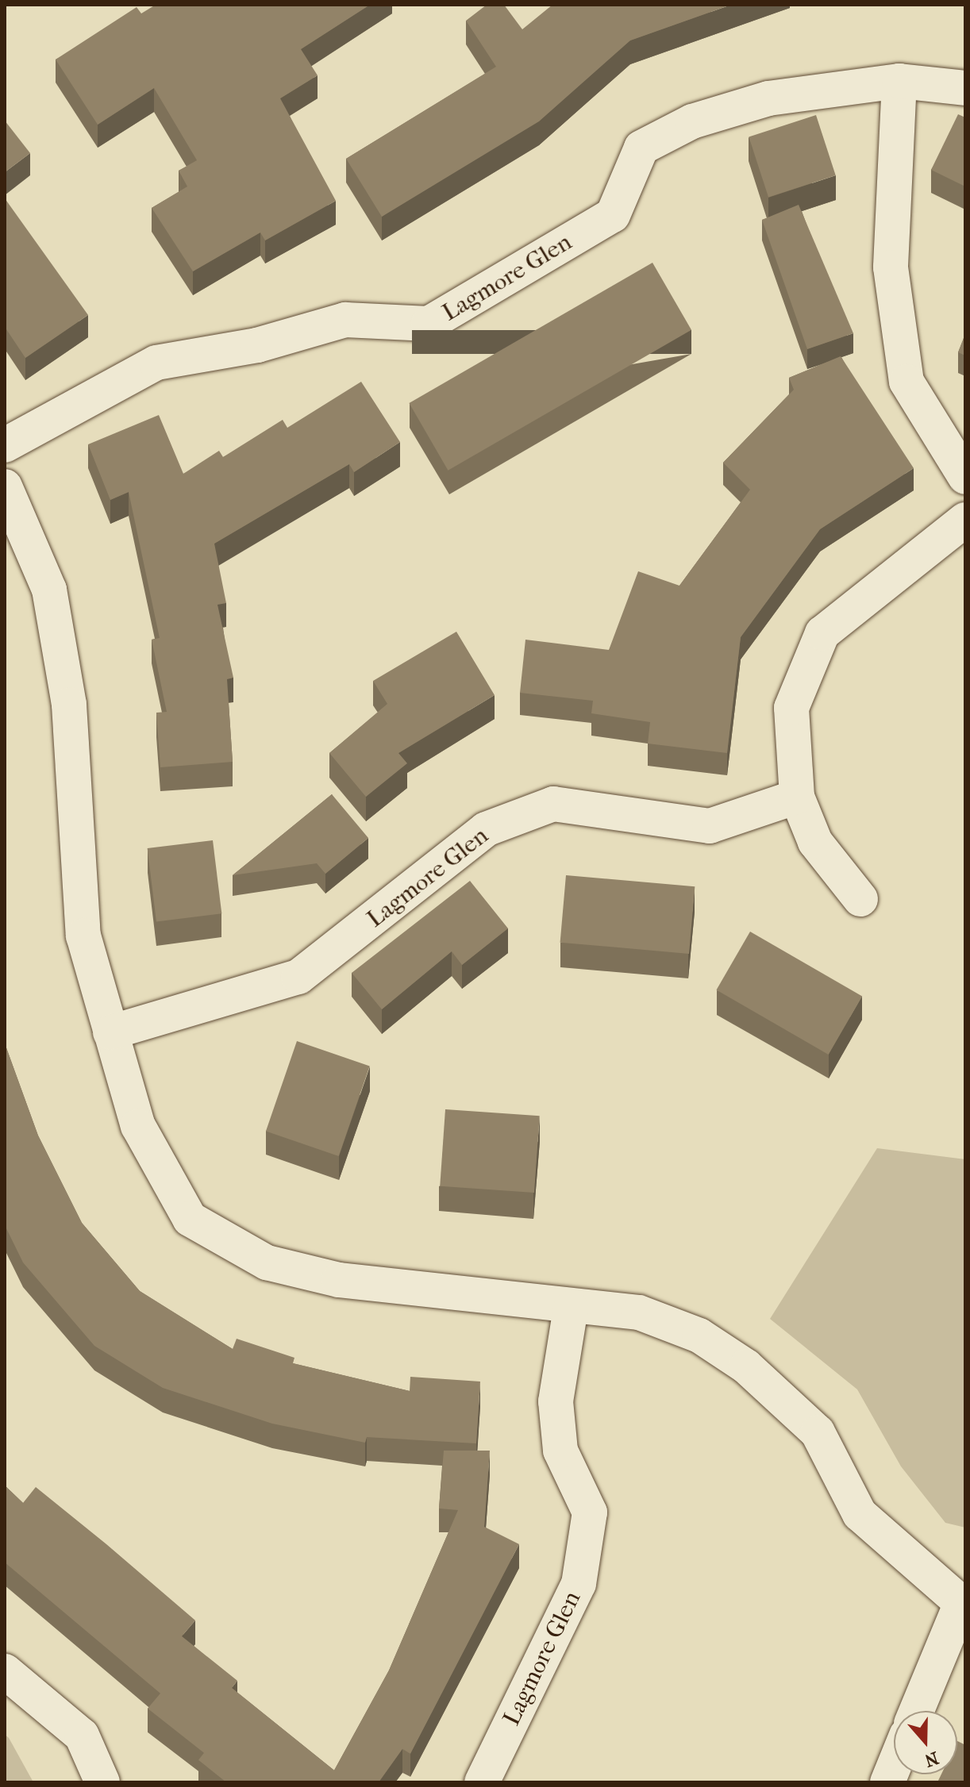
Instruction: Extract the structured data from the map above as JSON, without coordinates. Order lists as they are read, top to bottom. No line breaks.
{"streets":{"street":["Lagmore Glen"]},"north":"bottom"}
